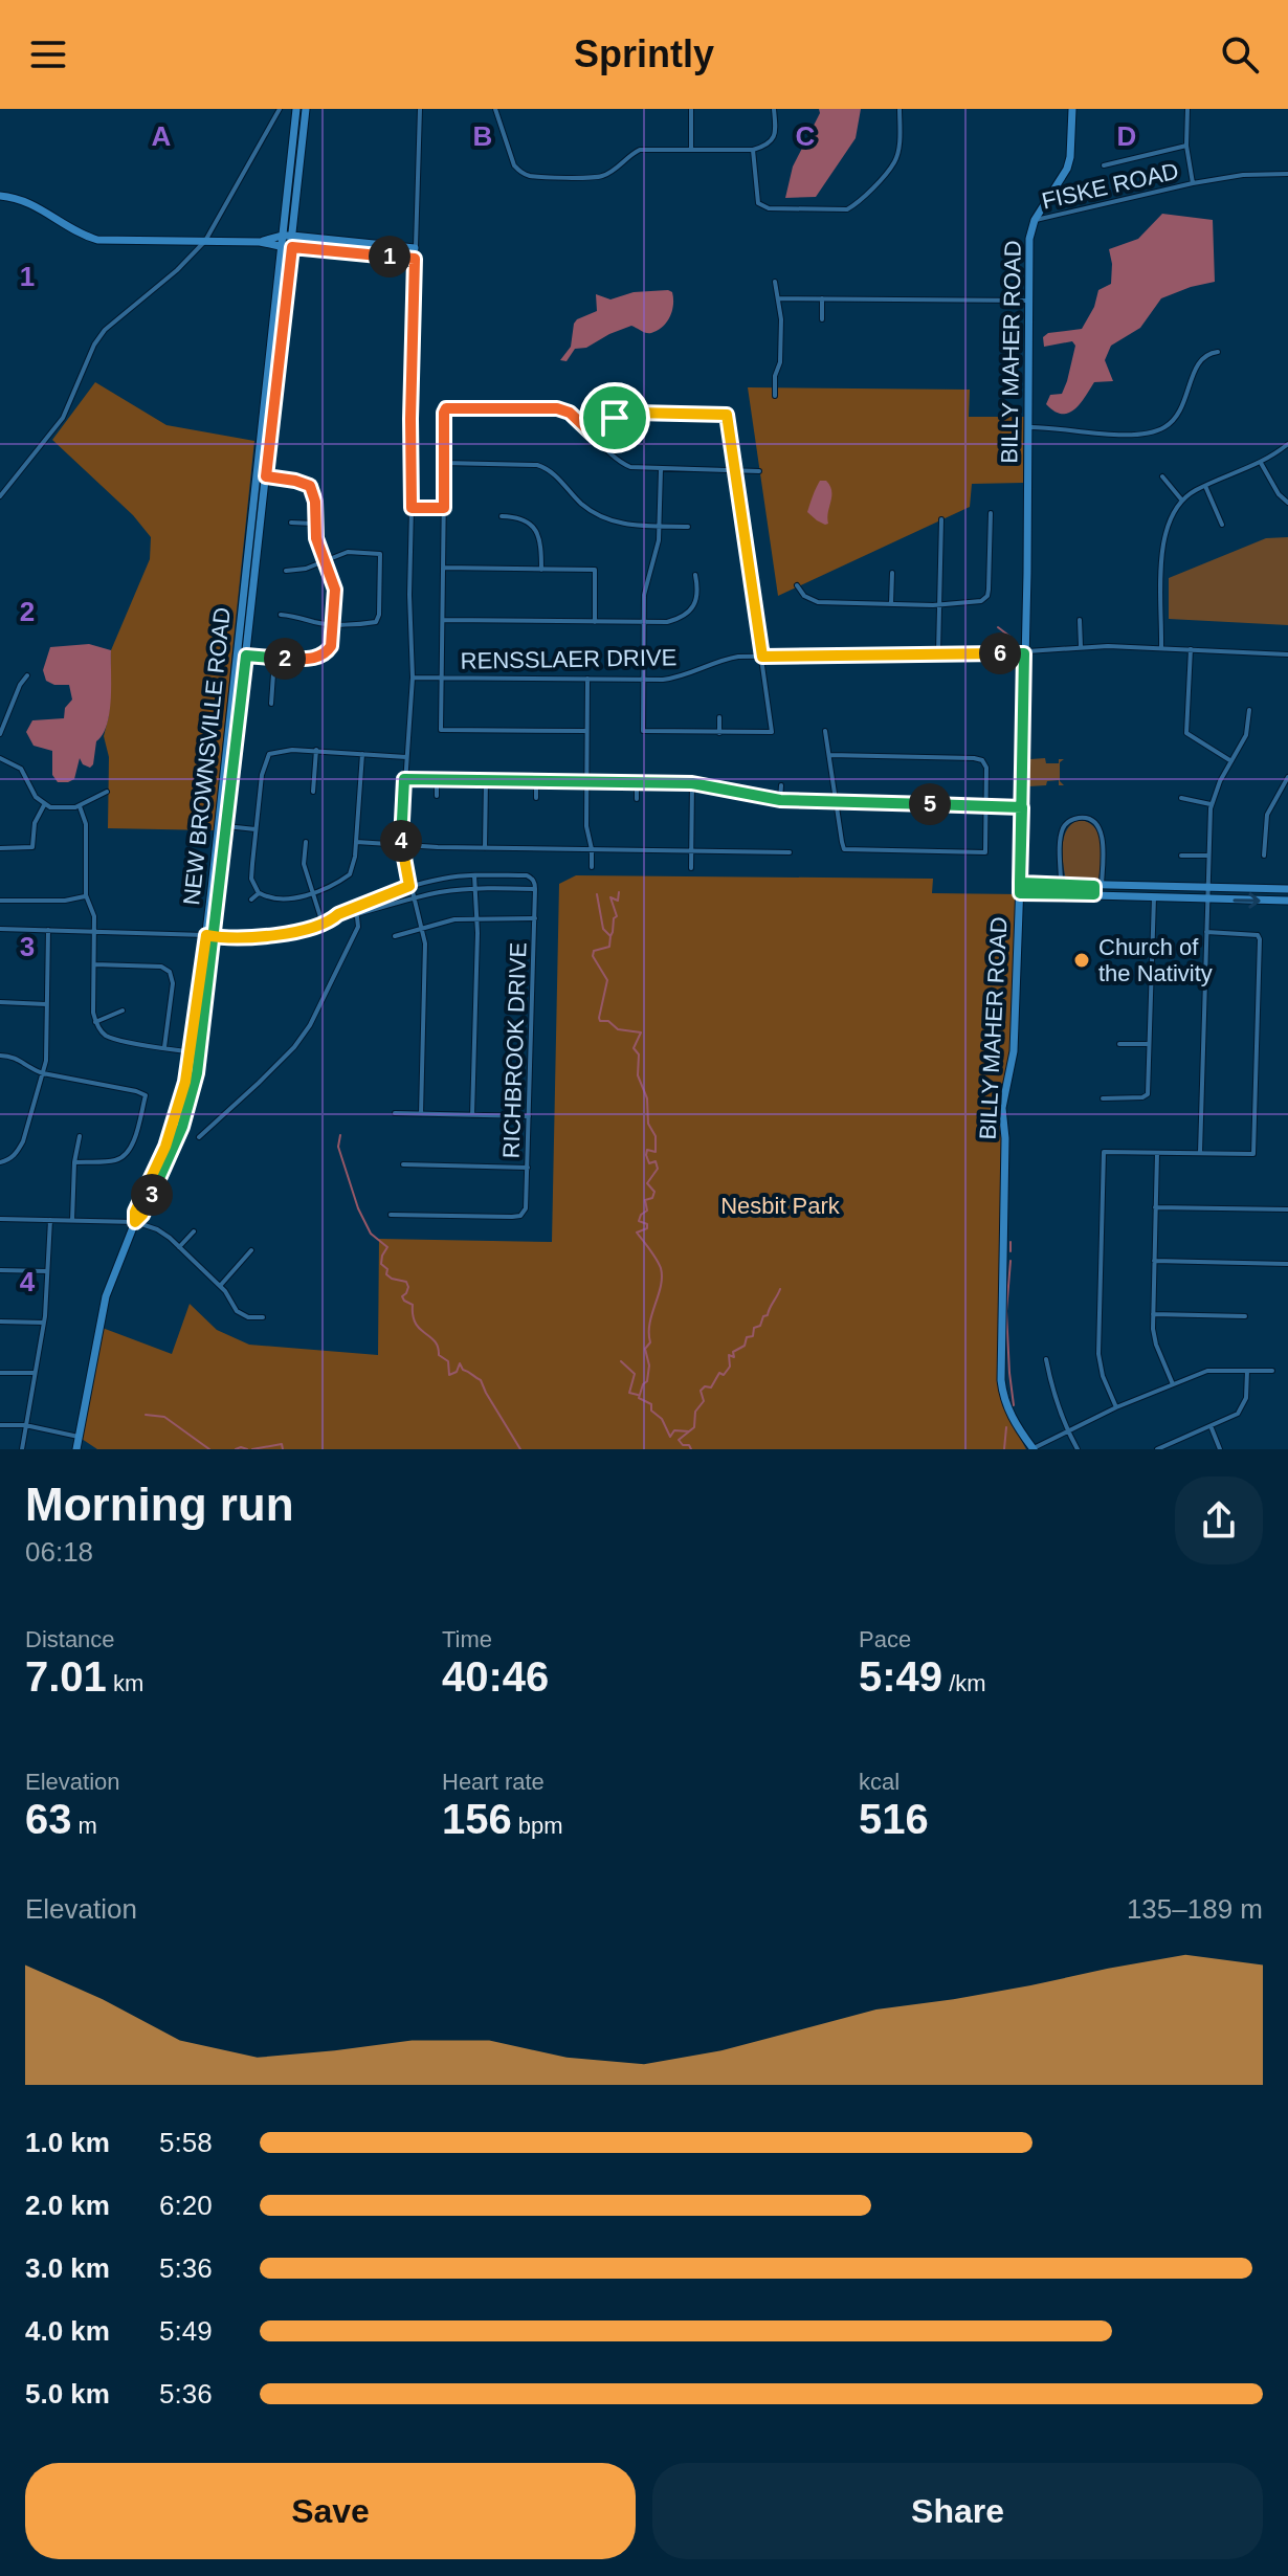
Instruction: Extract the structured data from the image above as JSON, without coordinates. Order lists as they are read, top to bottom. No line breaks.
{"streets":{"main road":["BILLY MAHER ROAD","NEW BROWNSVILLE ROAD"],"street":["FISKE ROAD","RENSSLAER DRIVE","RICHBROOK DRIVE"]},"crossings":[["FISKE ROAD","BILLY MAHER ROAD"],["BILLY MAHER ROAD","RENSSLAER DRIVE"]],"parks":["Nesbit Park"],"places":["Church of the Nativity"],"page":{"header":"Sprintly","pins":["1","6","2","5","4","3"],"heading":["Morning run","06:18"],"stats":[["Distance","7.01 km"],["Time","40:46"],["Pace","5:49 /km"],["Elevation","63 m"],["Heart rate","156 bpm"],["kcal","516"]],"chart":["Elevation","135–189 m"],"list":[{"name":"1.0 km","note":"5:58"},{"name":"2.0 km","note":"6:20"},{"name":"3.0 km","note":"5:36"},{"name":"4.0 km","note":"5:49"},{"name":"5.0 km","note":"5:36"}],"buttons":["Save","Share"]},"grid":{"columns":["A","B","C","D"],"rows":["1","2","3","4"]}}
